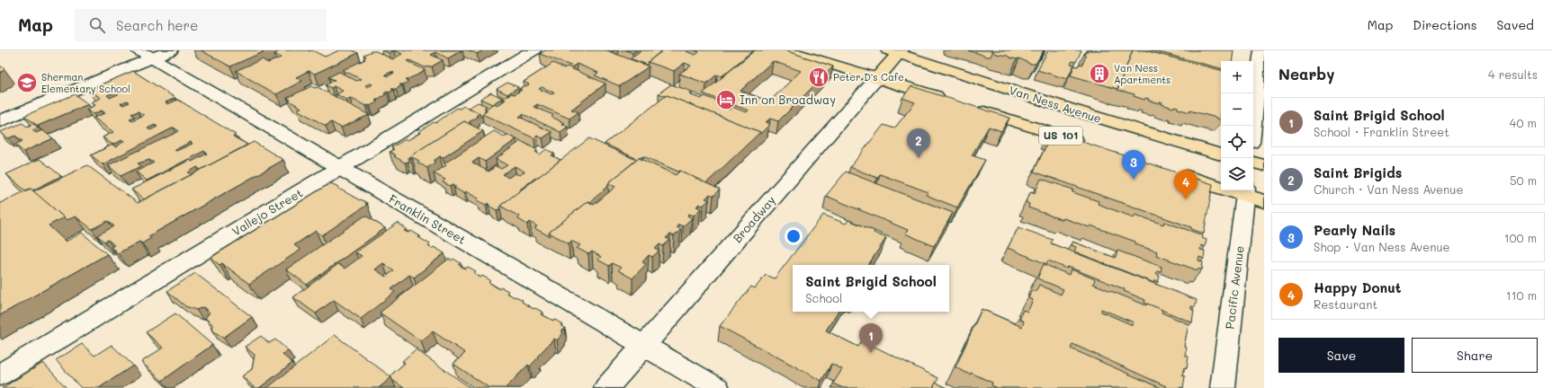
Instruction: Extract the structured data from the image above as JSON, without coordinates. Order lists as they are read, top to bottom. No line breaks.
{"streets":{"main road":["Van Ness Avenue","US 101","Broadway"],"street":["Vallejo Street","Franklin Street","Pacific Avenue"]},"crossings":[["Van Ness Avenue","Broadway"],["US 101","Broadway"],["Vallejo Street","Franklin Street"],["Franklin Street","Broadway"]],"places":{"building":["Van Ness Apartments"],"restaurant":["Peter D's Cafe"],"school or university":["Sherman Elementary School"],"hotel":["Inn on Broadway"]},"page":{"header":"Map","search":"Search here","nav":["Map","Directions","Saved"],"heading":["Nearby","4 results"],"map_buttons":["+","−"],"list":[{"mark":"1","name":"Saint Brigid School","note":"School · Franklin Street","value":"40 m"},{"mark":"2","name":"Saint Brigids","note":"Church · Van Ness Avenue","value":"50 m"},{"mark":"3","name":"Pearly Nails","note":"Shop · Van Ness Avenue","value":"100 m"},{"mark":"4","name":"Happy Donut","note":"Restaurant","value":"110 m"}],"pins":["2","3","4","1"],"popup":["Saint Brigid School","School"],"buttons":["Save","Share"]}}
